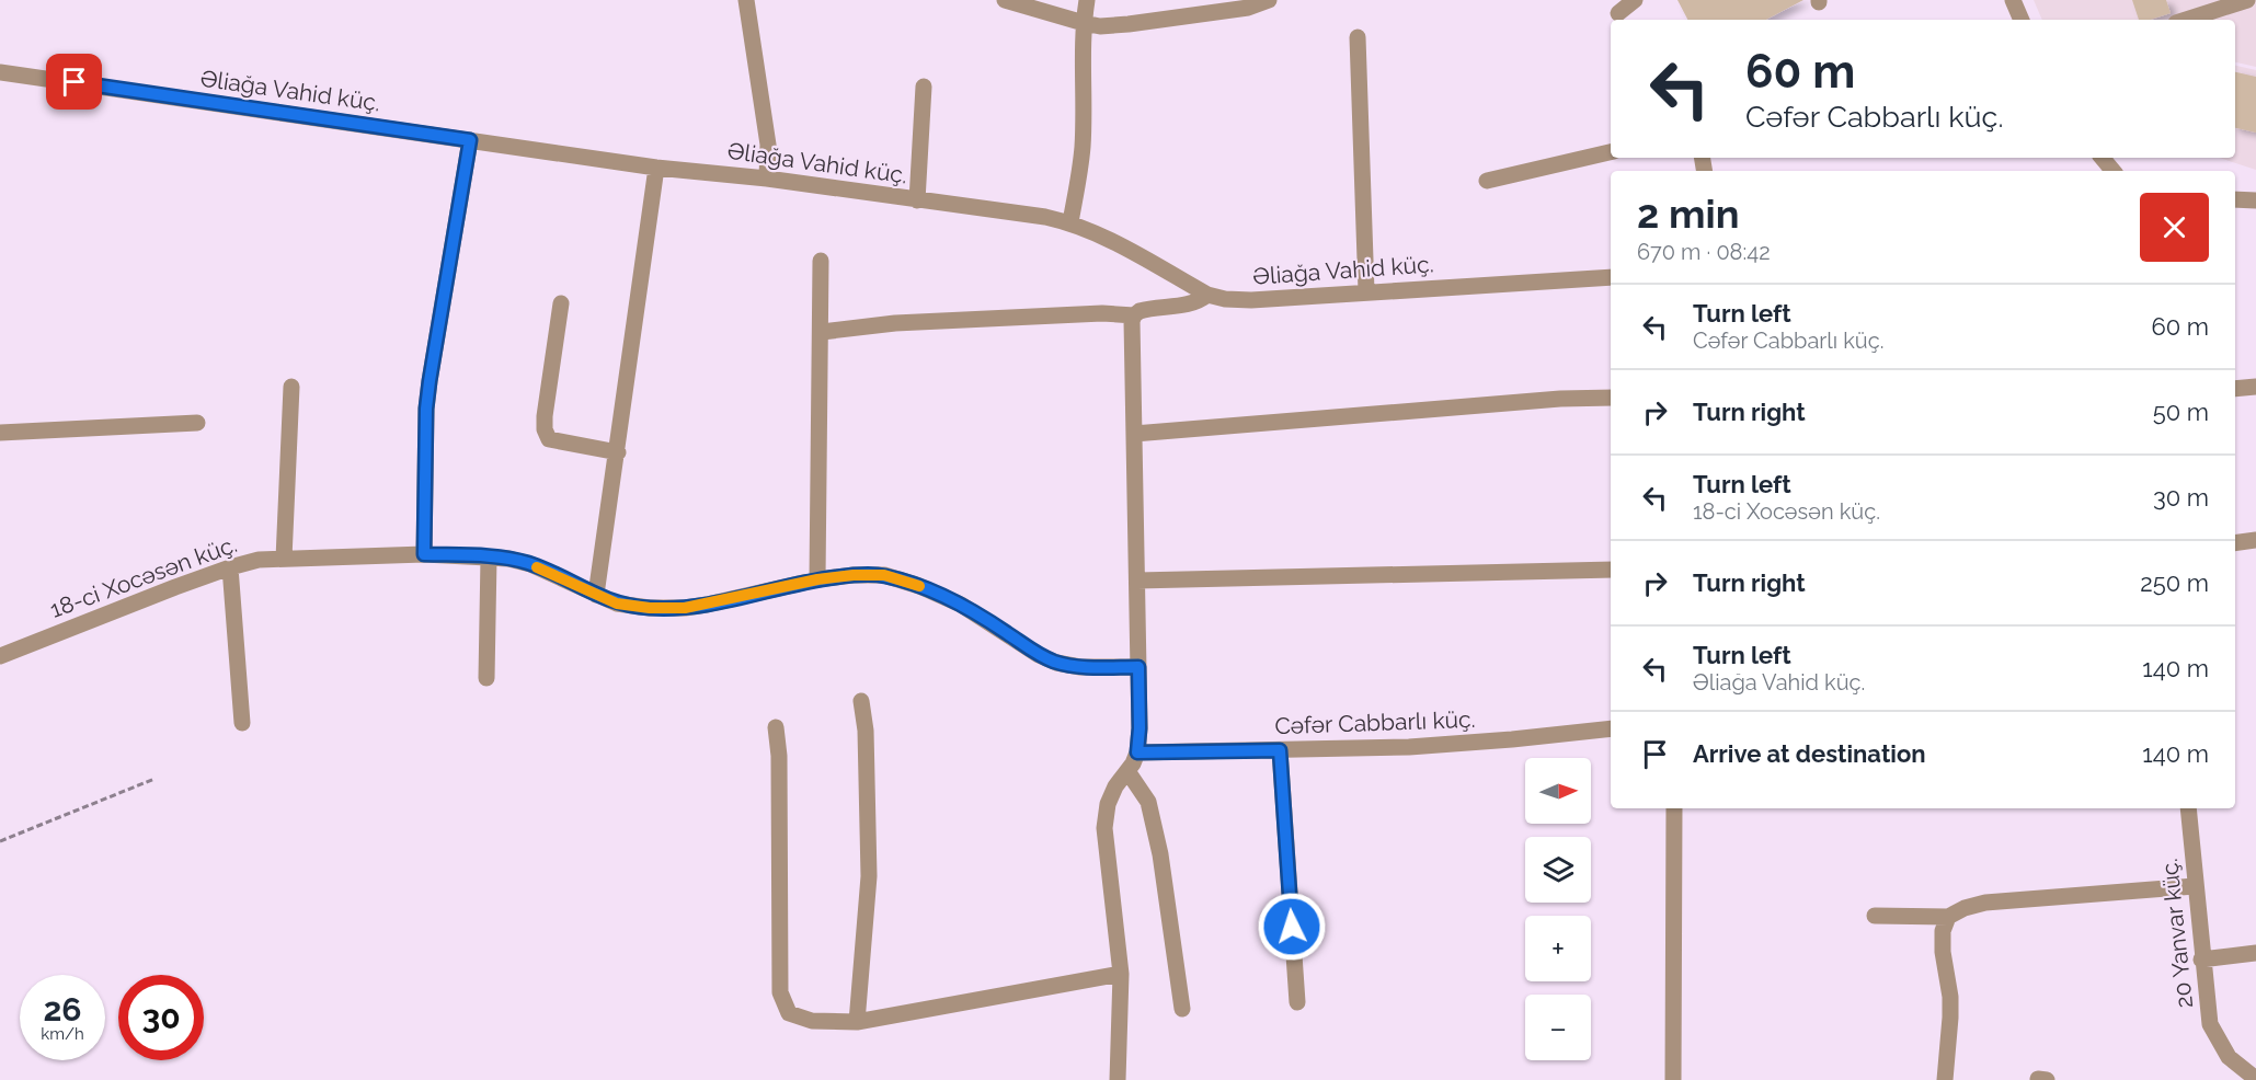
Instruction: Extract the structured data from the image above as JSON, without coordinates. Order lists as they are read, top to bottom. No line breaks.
{"streets":{"street":["Əliağa Vahid küç.","18-ci Xocəsən küç.","Cəfər Cabbarlı küç.","20 Yanvar küç."]},"north":"right","page":{"turn":["60 m","Cəfər Cabbarlı küç."],"heading":["2 min","670 m · 08:42"],"list":[{"name":"Turn left","note":"Cəfər Cabbarlı küç.","value":"60 m"},{"name":"Turn right","value":"50 m"},{"name":"Turn left","note":"18-ci Xocəsən küç.","value":"30 m"},{"name":"Turn right","value":"250 m"},{"name":"Turn left","note":"Əliağa Vahid küç.","value":"140 m"},{"name":"Arrive at destination","value":"140 m"}],"map_buttons":["+","−"],"speed":"26 km/h","limit":"30"}}
